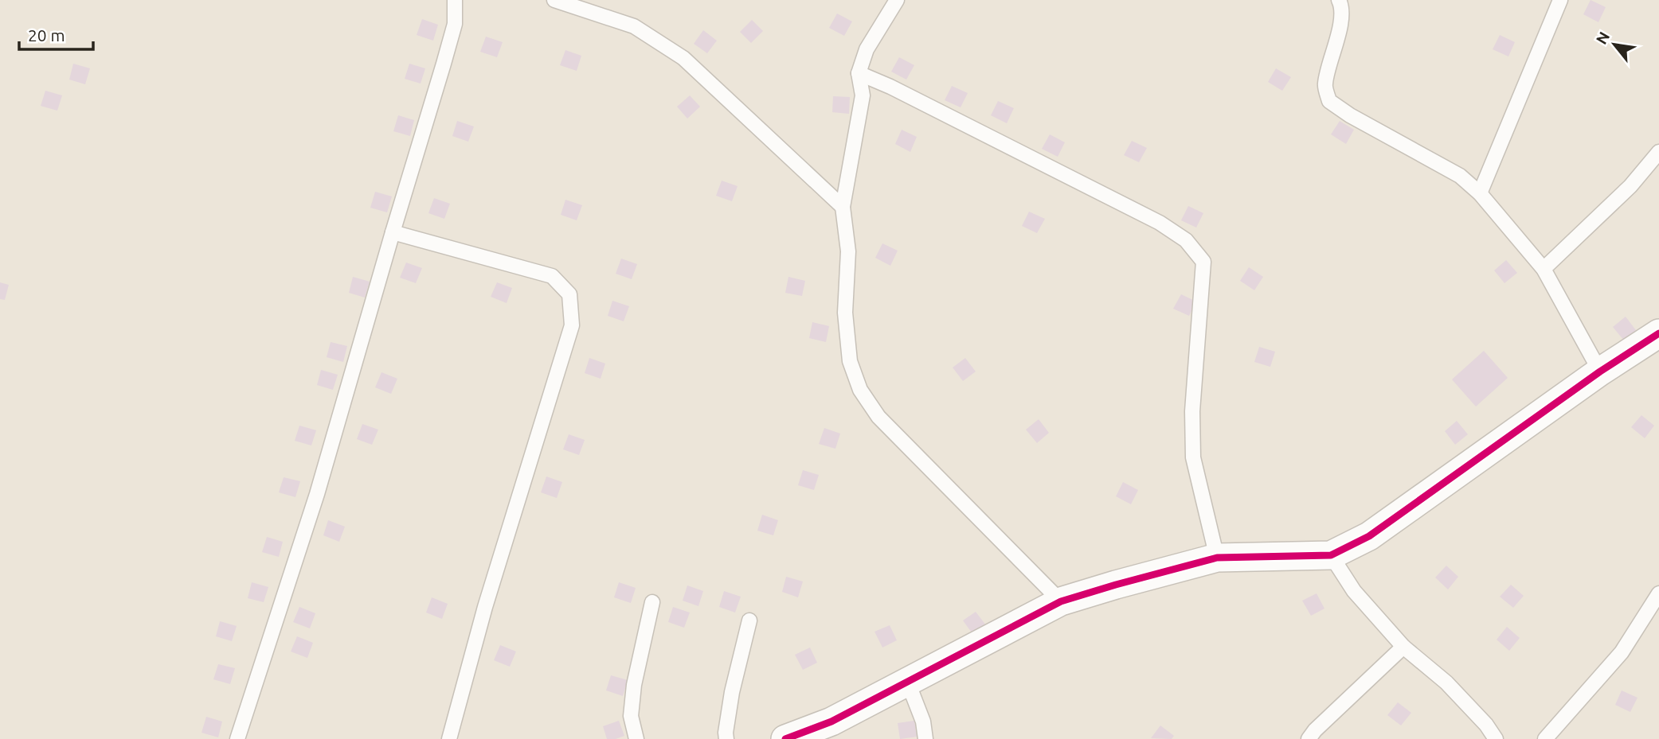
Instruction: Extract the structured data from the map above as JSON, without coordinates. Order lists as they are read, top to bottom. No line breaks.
{"scale_bar":"20 m","north":"top left"}
